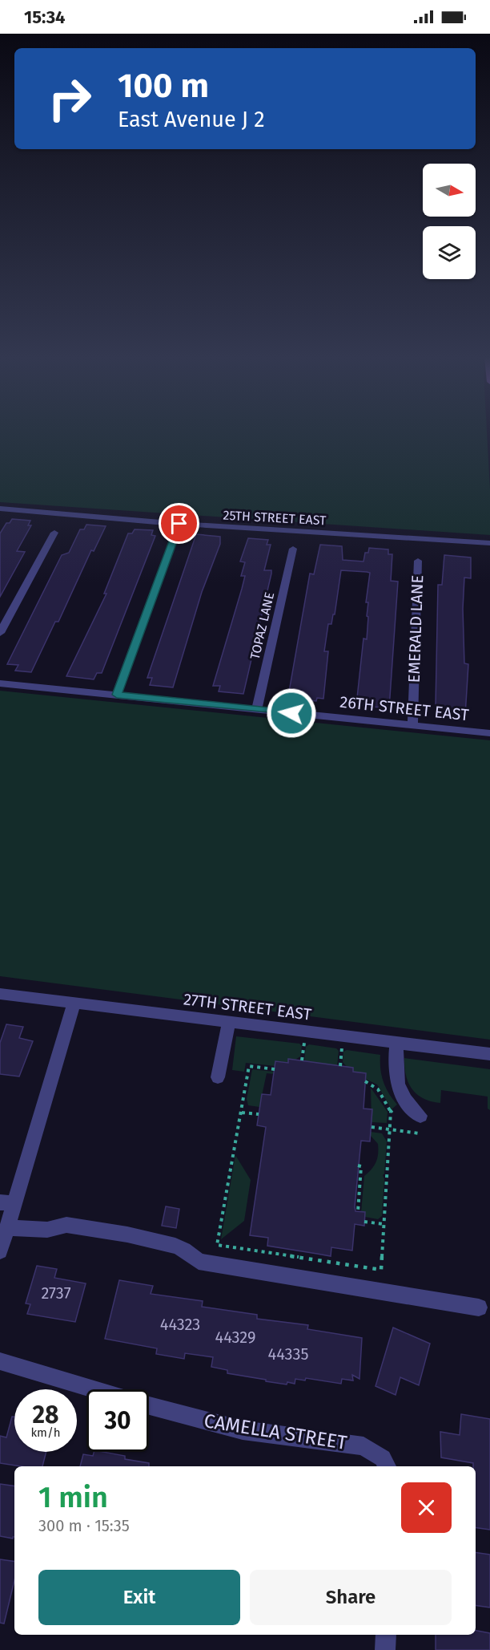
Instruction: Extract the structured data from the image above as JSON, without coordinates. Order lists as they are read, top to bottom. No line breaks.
{"streets":{"street":["25TH STREET EAST","TOPAZ LANE","EMERALD LANE","26TH STREET EAST","27TH STREET EAST","CAMELLA STREET"]},"crossings":[["TOPAZ LANE","26TH STREET EAST"],["EMERALD LANE","26TH STREET EAST"]],"house_numbers":["2737","44323","44329","44335"],"north":"right","page":{"status":"15:34","turn":["100 m","East Avenue J 2"],"speed":"28 km/h","limit":"30","heading":["1 min","300 m · 15:35"],"buttons":["Exit","Share"]}}
